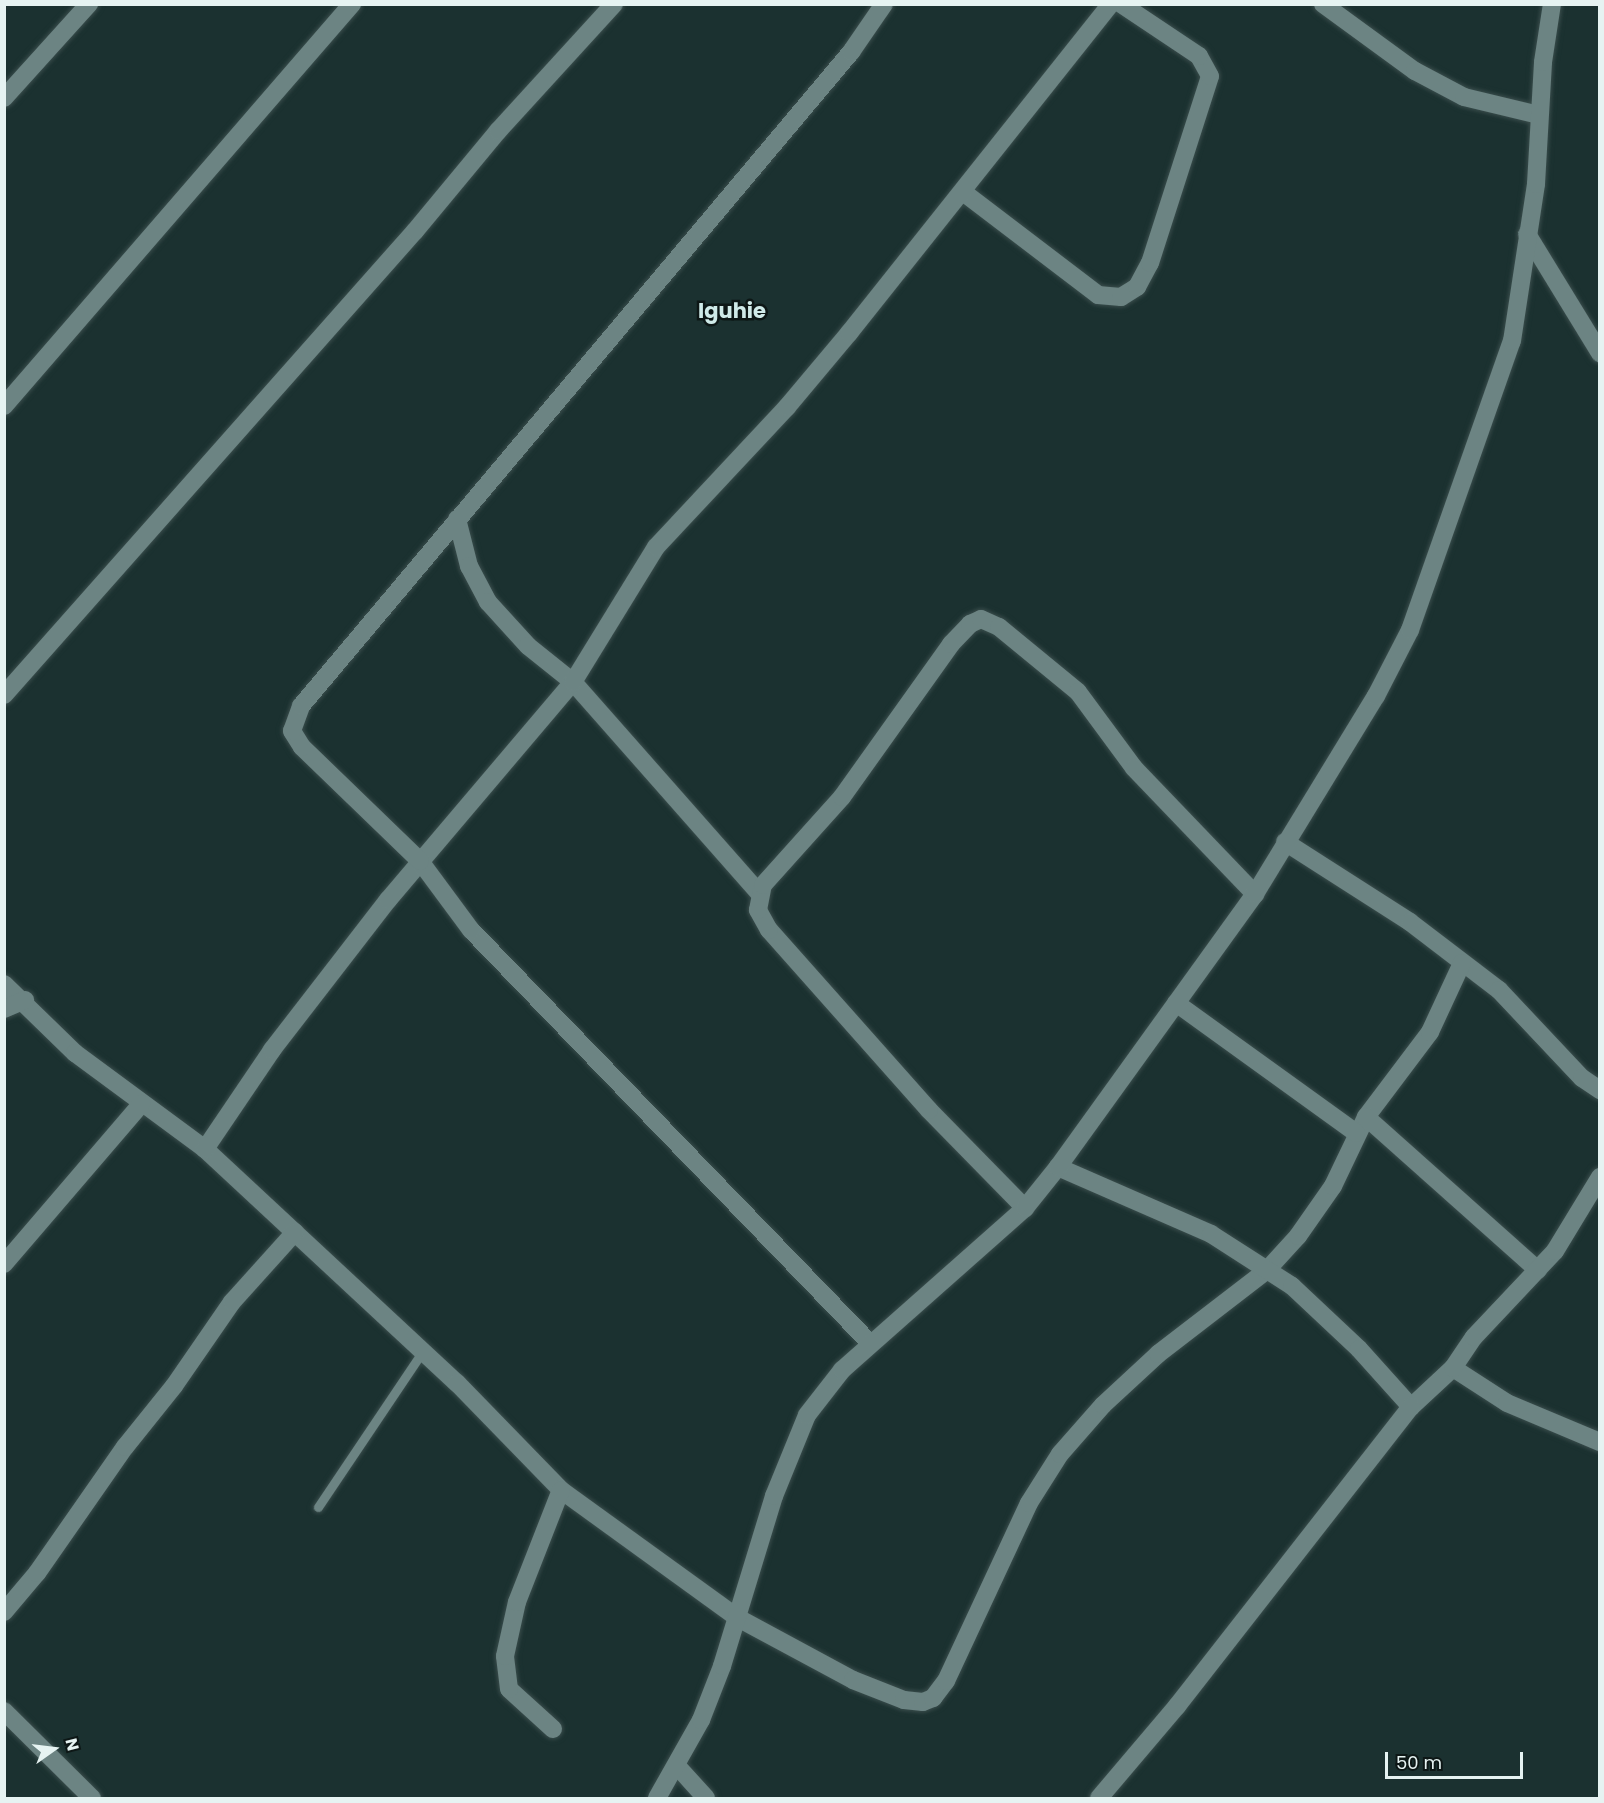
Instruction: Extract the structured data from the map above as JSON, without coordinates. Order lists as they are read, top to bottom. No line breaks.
{"districts":["Iguhie"],"scale_bar":"50 m","north":"right"}
